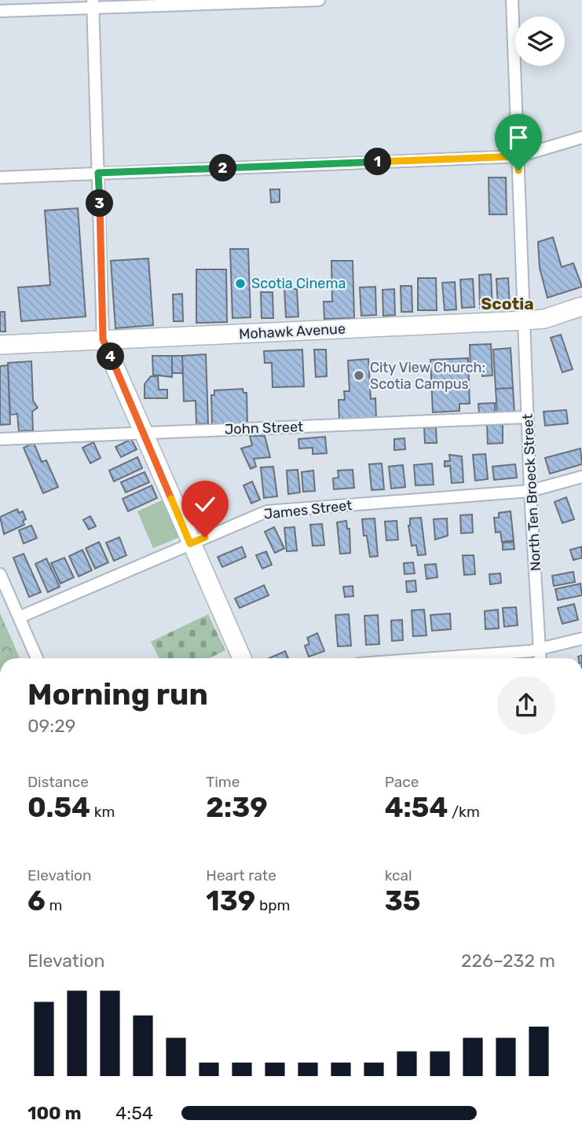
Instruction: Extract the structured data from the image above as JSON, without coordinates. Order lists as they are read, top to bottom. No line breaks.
{"streets":{"main road":["Mohawk Avenue"],"street":["John Street","North Ten Broeck Street","James Street"]},"crossings":[["Mohawk Avenue","North Ten Broeck Street"],["John Street","North Ten Broeck Street"],["North Ten Broeck Street","James Street"]],"districts":["Scotia"],"places":["Scotia Cinema","City View Church: Scotia Campus"],"page":{"pins":["1","2","3","4"],"heading":["Morning run","09:29"],"stats":[["Distance","0.54 km"],["Time","2:39"],["Pace","4:54 /km"],["Elevation","6 m"],["Heart rate","139 bpm"],["kcal","35"]],"chart":["Elevation","226–232 m"],"list":[{"name":"100 m","note":"4:54"}]}}
